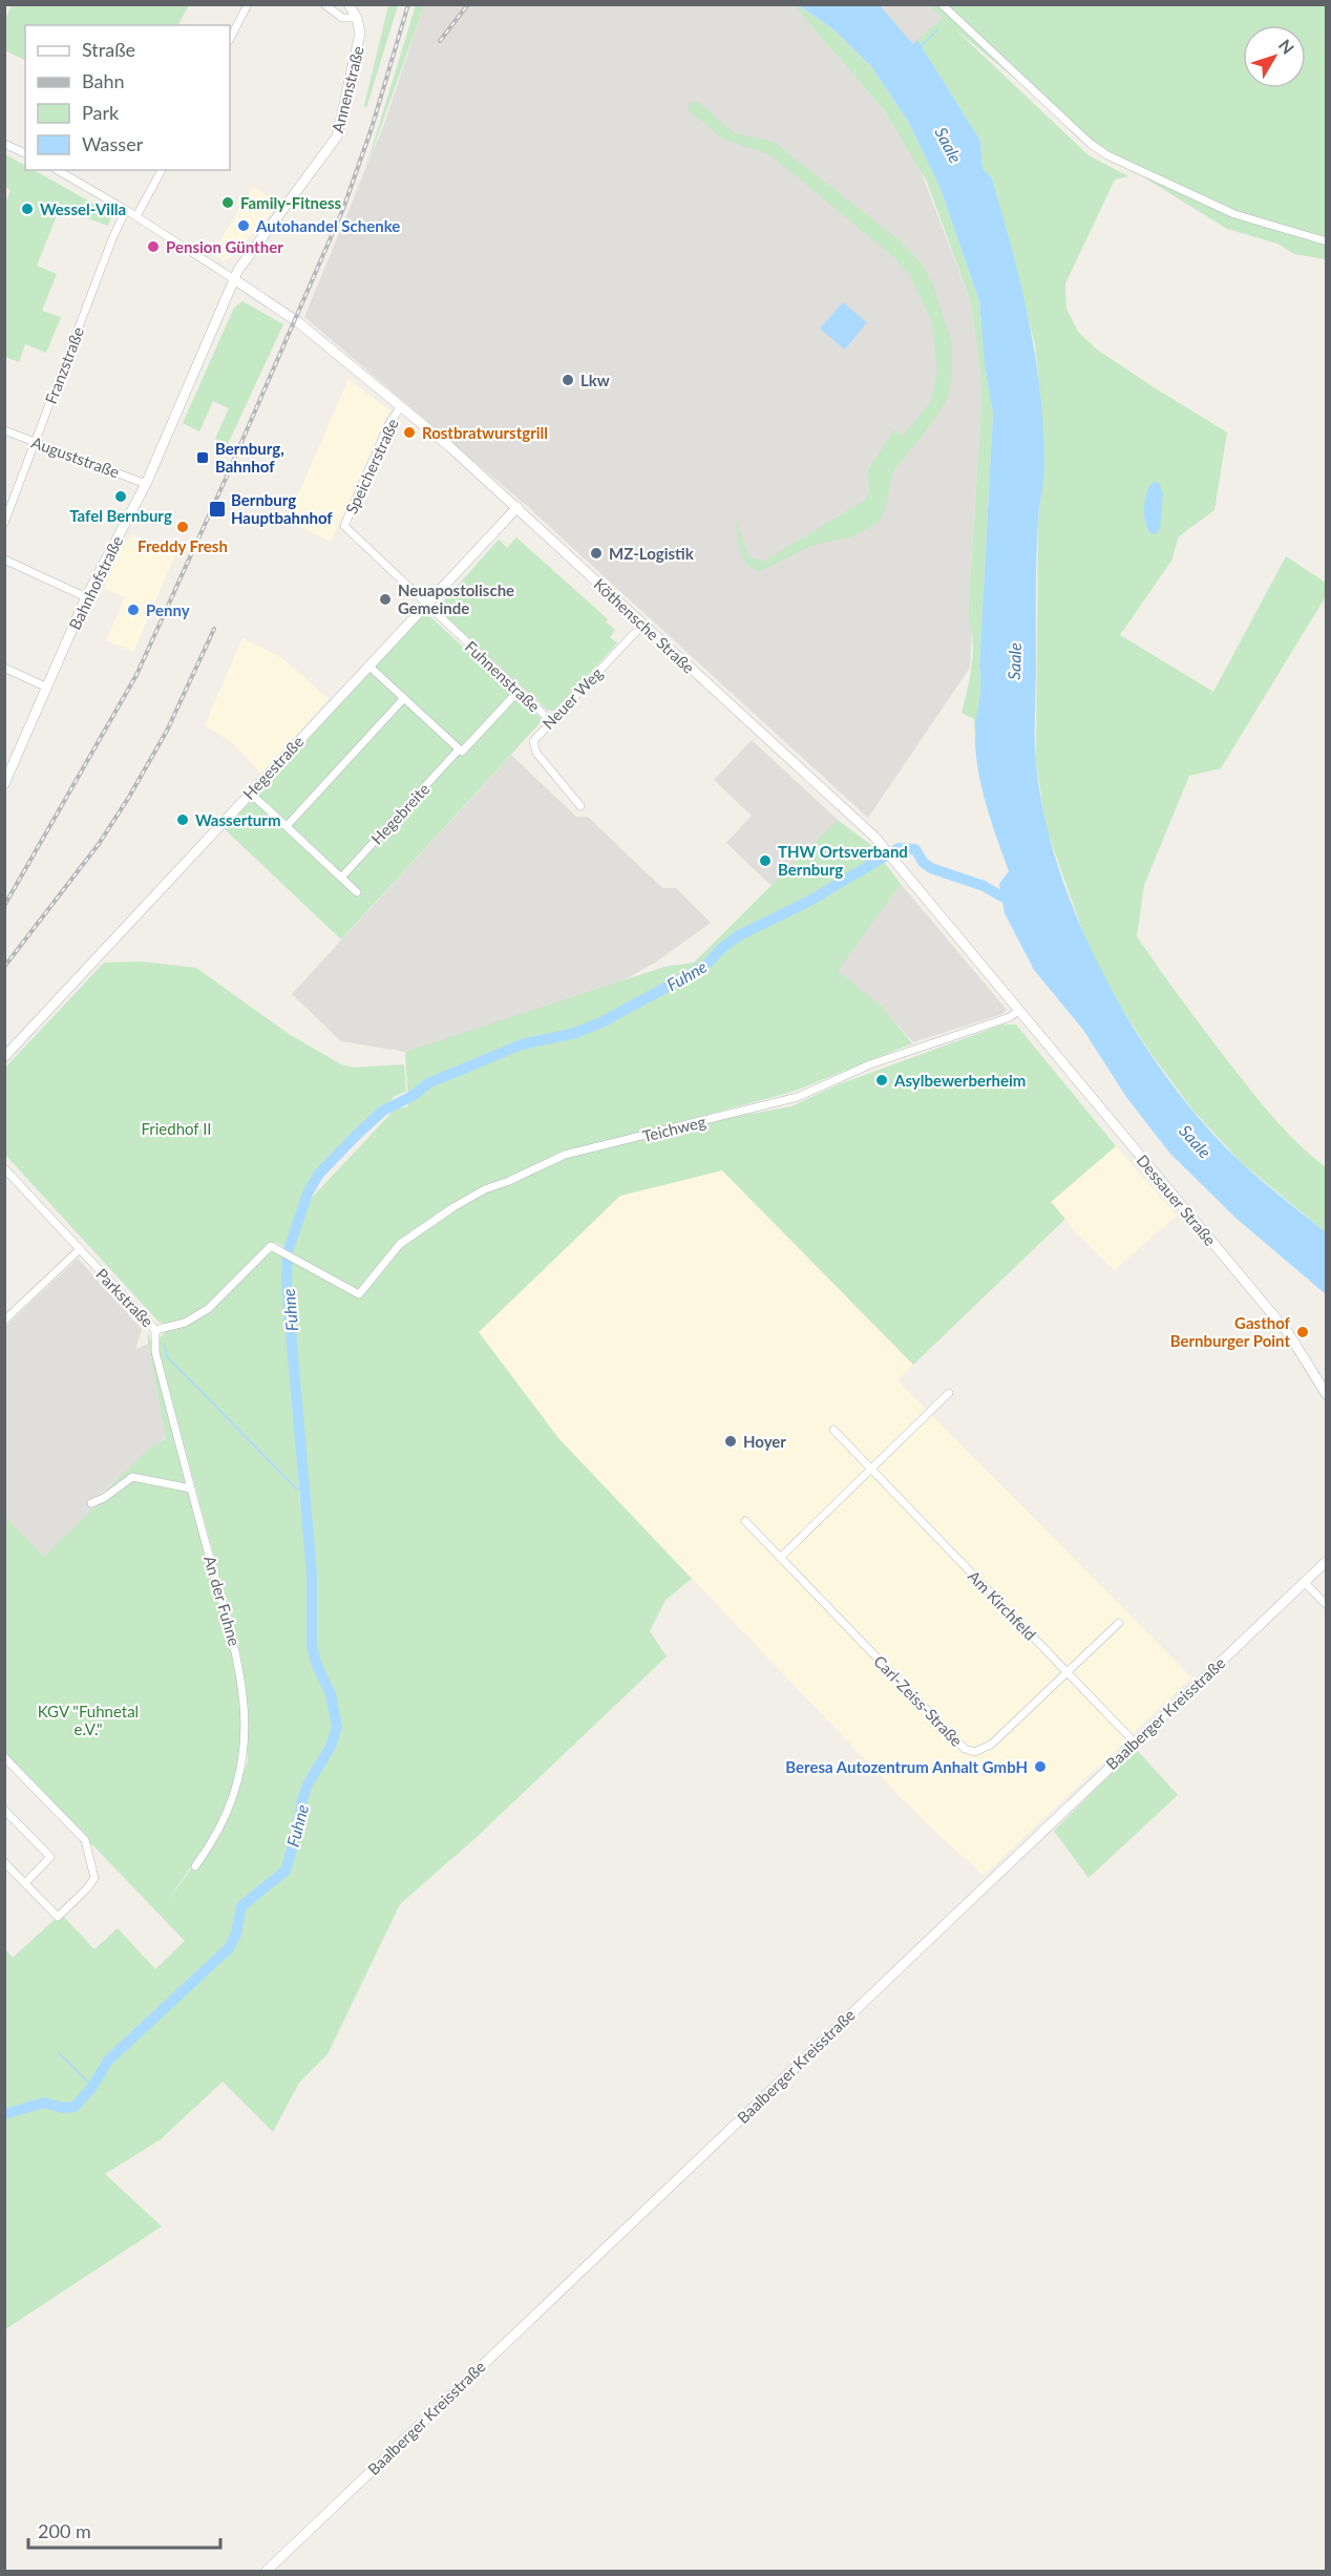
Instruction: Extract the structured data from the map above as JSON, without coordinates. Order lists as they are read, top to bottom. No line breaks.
{"streets":{"main road":["Annenstraße","Bahnhofstraße","Köthensche Straße","Hegestraße","Dessauer Straße","Baalberger Kreisstraße"],"street":["Franzstraße","Auguststraße","Speicherstraße","Fuhnenstraße","Neuer Weg","Hegebreite","Teichweg","Parkstraße","An der Fuhne","Am Kirchfeld","Carl-Zeiss-Straße"]},"crossings":[["Annenstraße","Bahnhofstraße"],["Annenstraße","Köthensche Straße"],["Franzstraße","Auguststraße"],["Auguststraße","Bahnhofstraße"],["Speicherstraße","Köthensche Straße"],["Speicherstraße","Fuhnenstraße"],["Bahnhofstraße","Köthensche Straße"],["Köthensche Straße","Neuer Weg"],["Köthensche Straße","Hegestraße"],["Köthensche Straße","Teichweg"],["Köthensche Straße","Dessauer Straße"],["Fuhnenstraße","Neuer Weg"],["Fuhnenstraße","Hegestraße"],["Fuhnenstraße","Hegebreite"],["Teichweg","Dessauer Straße"],["Teichweg","Parkstraße"],["Parkstraße","An der Fuhne"],["Am Kirchfeld","Carl-Zeiss-Straße"],["Am Kirchfeld","Baalberger Kreisstraße"]],"water":["Saale","Fuhne"],"parks":["Friedhof II","KGV \"Fuhnetal e.V.\""],"places":{"other":["Family-Fitness","Wessel-Villa","Autohandel Schenke","Pension Günther","Lkw","Rostbratwurstgrill","Tafel Bernburg","Freddy Fresh","MZ-Logistik","Neuapostolische Gemeinde","Penny","Wasserturm","THW Ortsverband Bernburg","Asylbewerberheim","Gasthof Bernburger Point","Hoyer","Beresa Autozentrum Anhalt GmbH"],"transit":["Bernburg, Bahnhof","Bernburg Hauptbahnhof"]},"legend":["Straße","Bahn","Park","Wasser"],"scale_bar":"200 m","north":"top right"}
